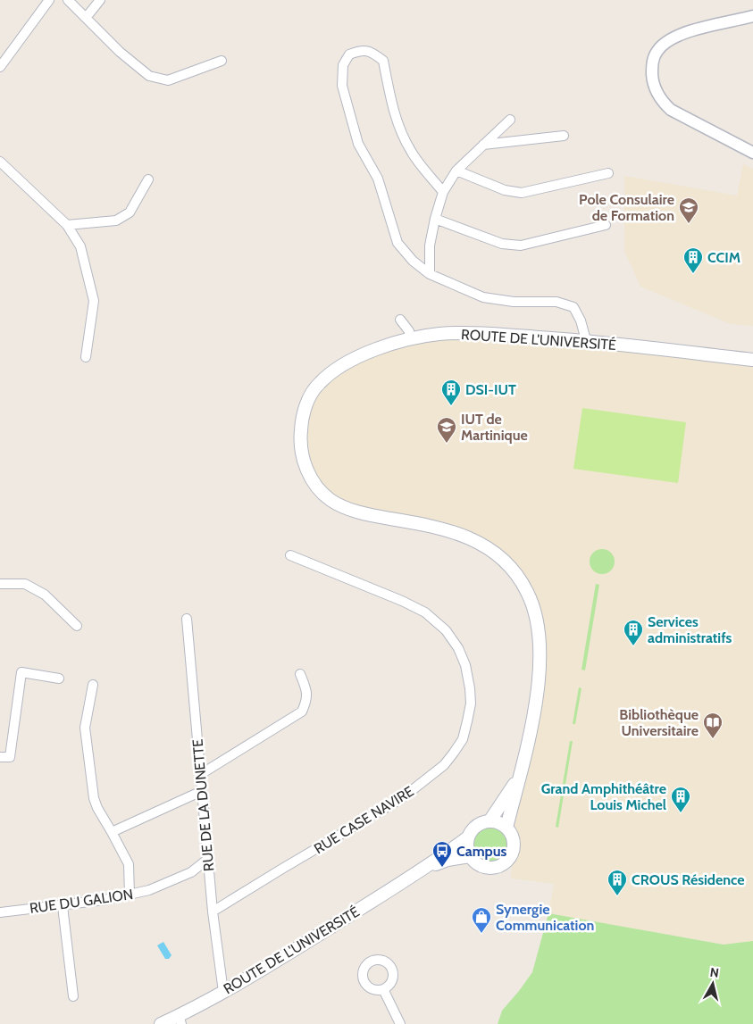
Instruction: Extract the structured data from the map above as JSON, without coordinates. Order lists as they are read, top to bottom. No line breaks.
{"streets":{"main road":["ROUTE DE L'UNIVERSITÉ"],"street":["RUE DE LA DUNETTE","RUE CASE NAVIRE","RUE DU GALION"]},"crossings":[["ROUTE DE L'UNIVERSITÉ","RUE DE LA DUNETTE"],["RUE DE LA DUNETTE","RUE CASE NAVIRE"],["RUE DE LA DUNETTE","RUE DU GALION"]],"places":{"school or university":["Pole Consulaire de Formation","IUT de Martinique"],"building":["CCIM","DSI-IUT","Services administratifs","Grand Amphithéâtre Louis Michel","CROUS Résidence"],"library":["Bibliothèque Universitaire"],"bus stop":["Campus"],"shop":["Synergie Communication"]},"north":"top"}
